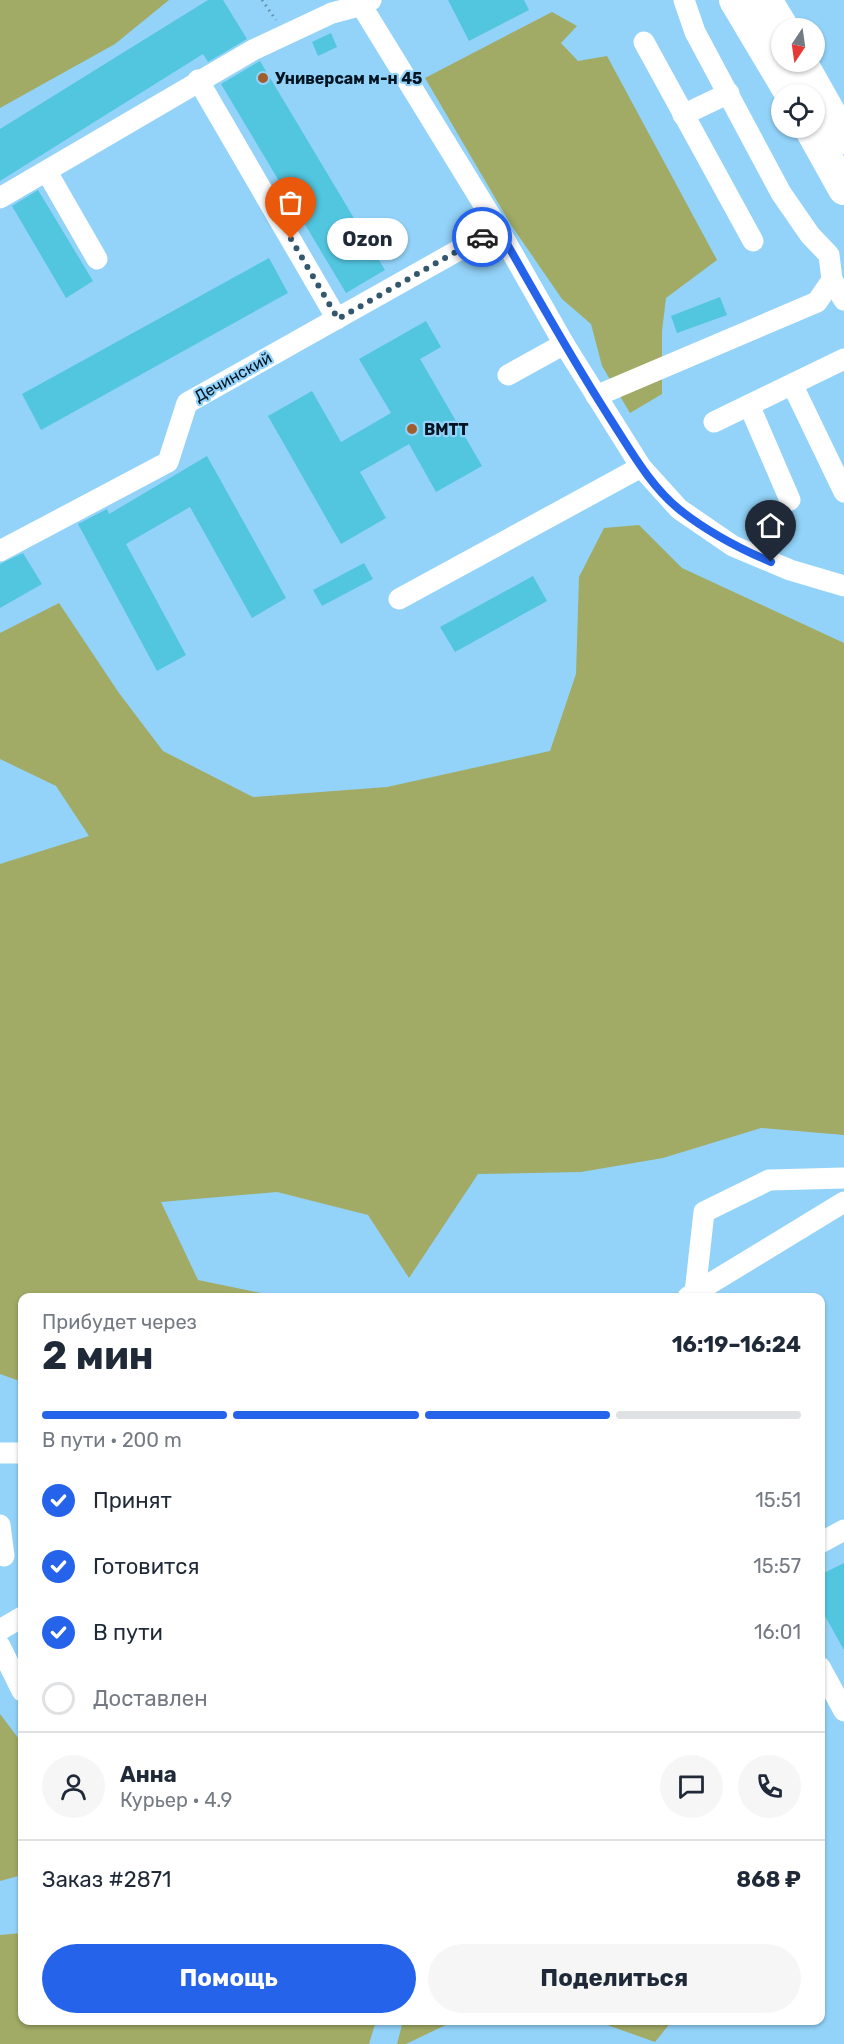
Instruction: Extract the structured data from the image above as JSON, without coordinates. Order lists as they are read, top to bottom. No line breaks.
{"streets":{"street":["Дечинский"]},"places":["Универсам м-н 45","Ozon","ВМТТ"],"north":"bottom","page":{"bubble":"Ozon","heading":["2 мин","Прибудет через","16:19–16:24"],"panel":["Анна","Курьер · 4.9","Заказ #2871","868 ₽"],"bar":"В пути · 200 m","list":[["Принят","15:51"],["Готовится","15:57"],["В пути","16:01"],"Доставлен"],"buttons":["Помощь","Поделиться"]}}
